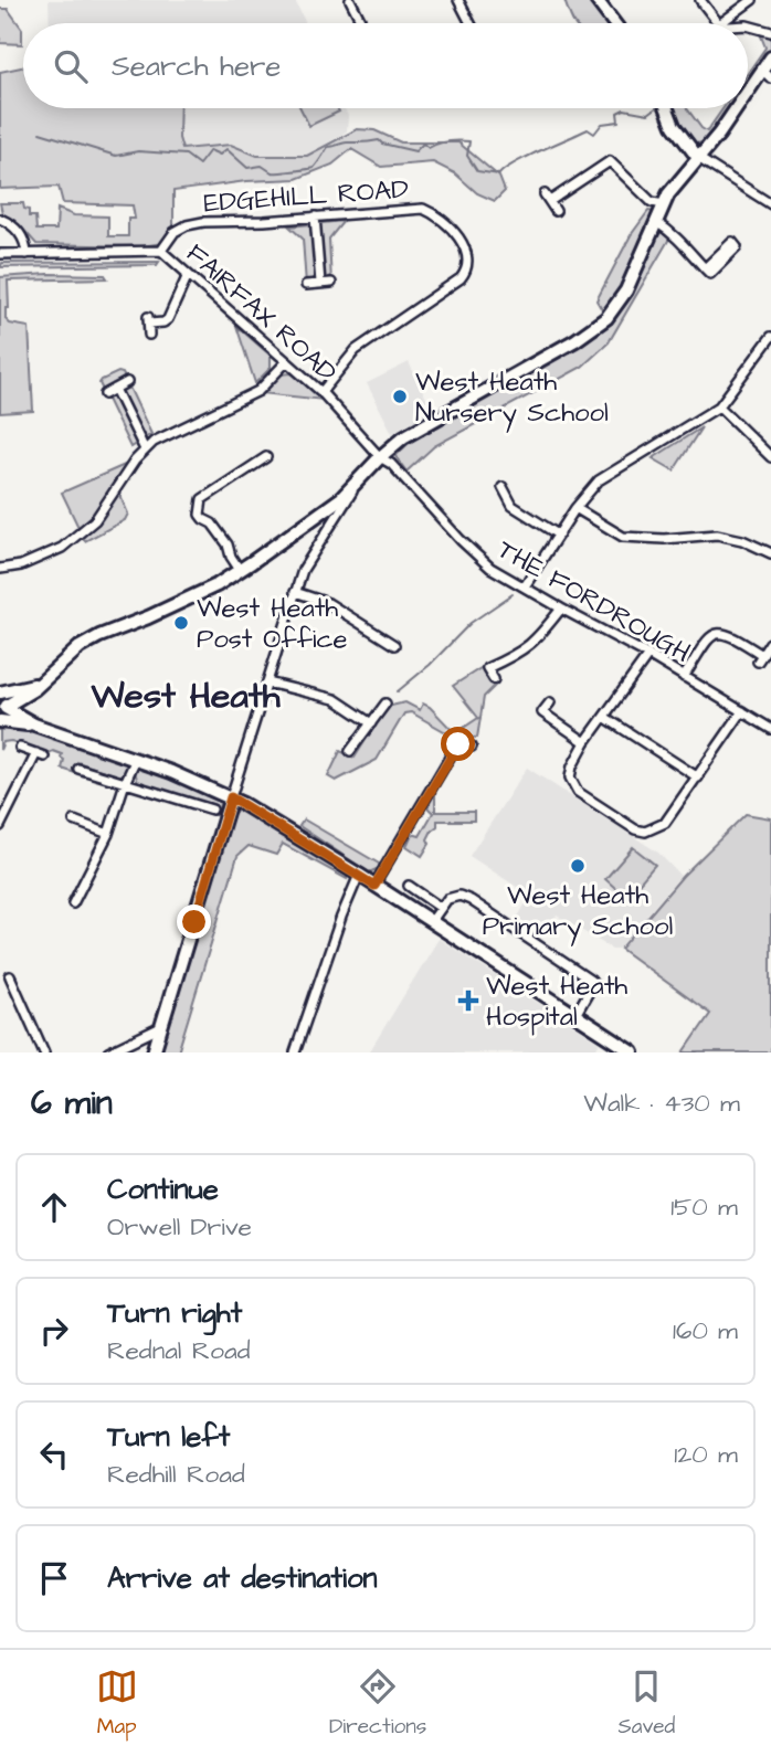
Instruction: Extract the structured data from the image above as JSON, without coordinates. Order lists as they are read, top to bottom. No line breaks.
{"streets":{"street":["EDGEHILL ROAD","FAIRFAX ROAD","THE FORDROUGH"]},"crossings":[["EDGEHILL ROAD","FAIRFAX ROAD"],["FAIRFAX ROAD","THE FORDROUGH"]],"districts":["West Heath"],"places":{"other":["West Heath Nursery School","West Heath Post Office","West Heath Primary School"],"health":["West Heath Hospital"]},"page":{"search":"Search here","heading":["6 min","Walk · 430 m"],"list":[["Continue","Orwell Drive","150 m"],["Turn right","Rednal Road","160 m"],["Turn left","Redhill Road","120 m"],"Arrive at destination"],"nav":["Map","Directions","Saved"]}}
